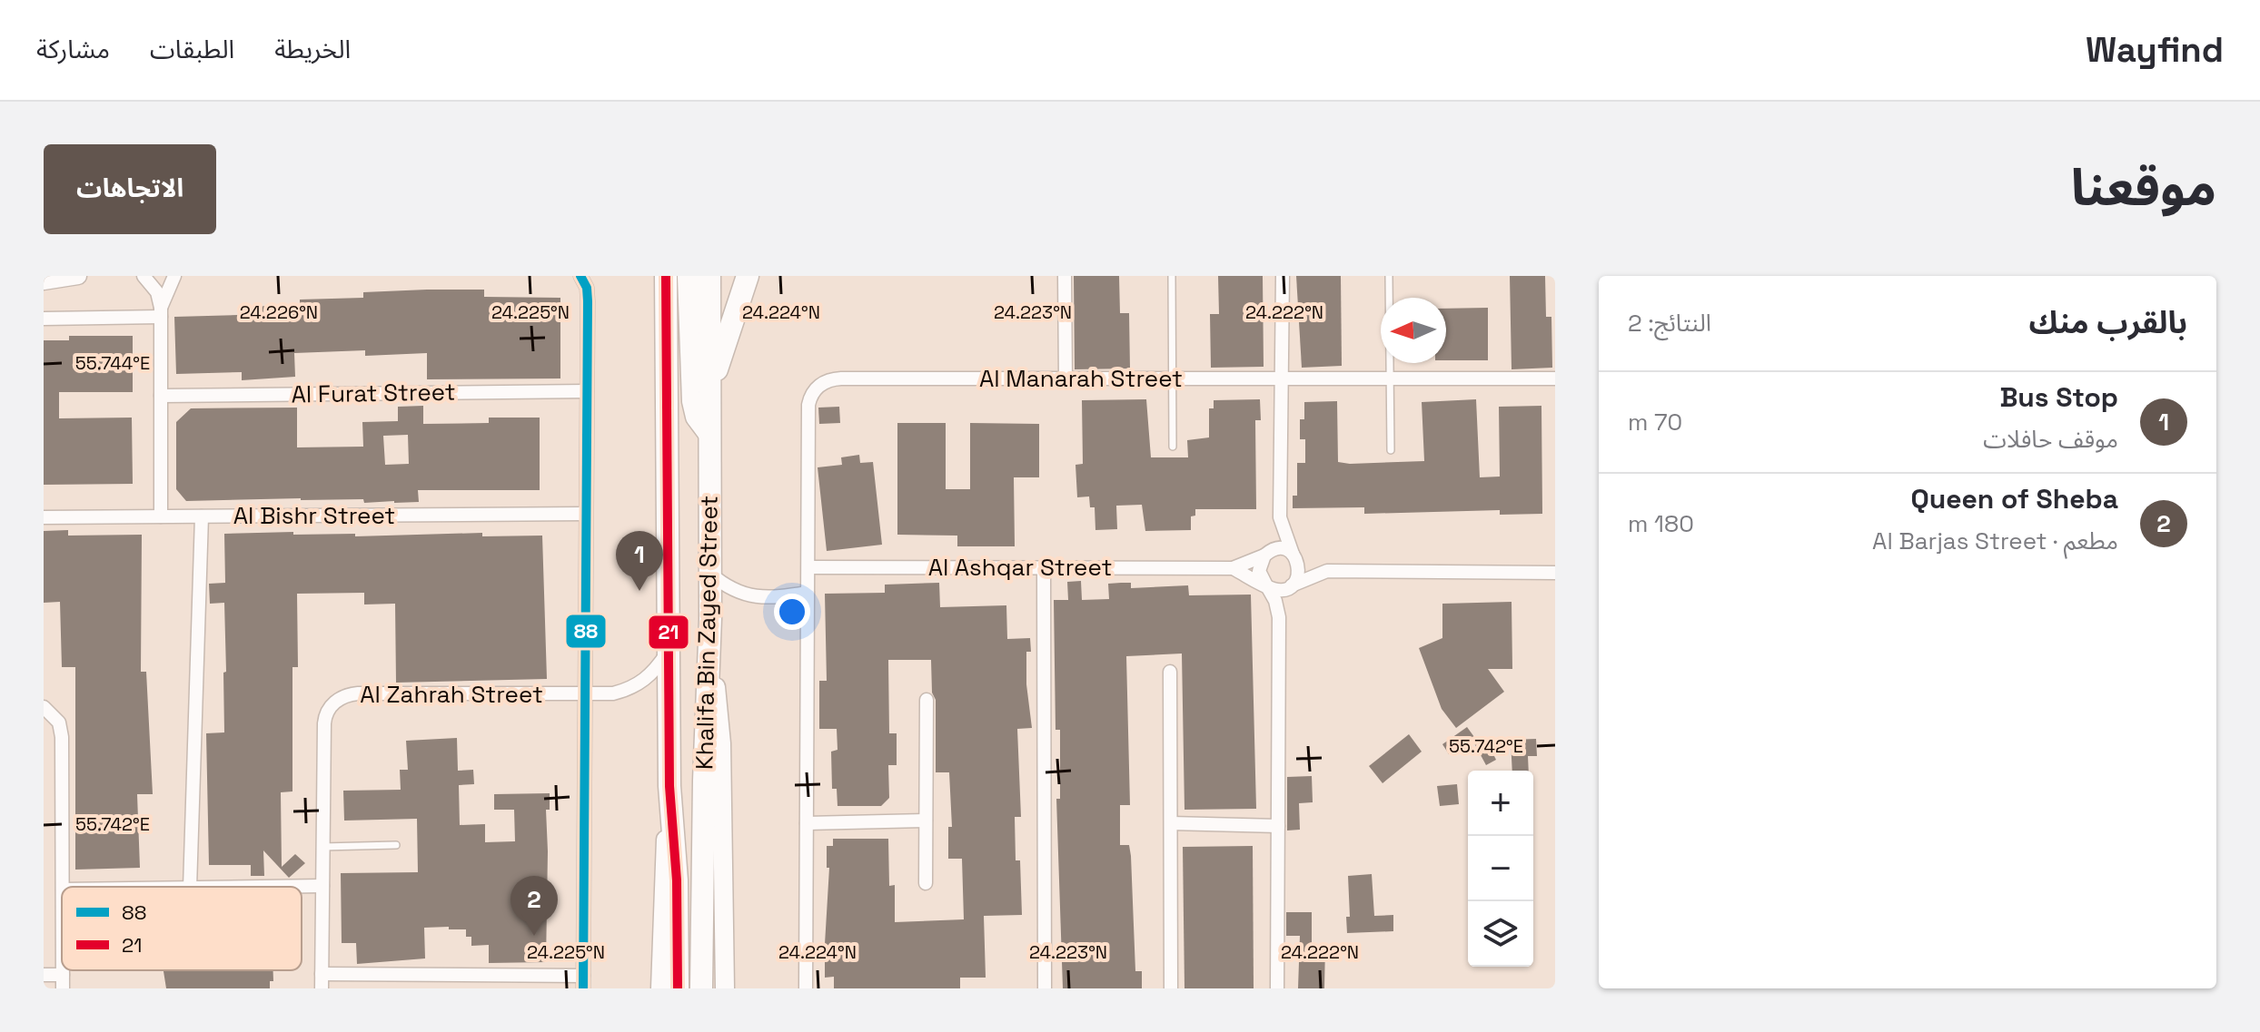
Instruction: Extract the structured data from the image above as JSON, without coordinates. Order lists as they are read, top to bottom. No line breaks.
{"streets":{"highway":["Khalifa Bin Zayed Street"],"street":["Al Manarah Street","Al Furat Street","Al Bishr Street","Al Ashqar Street","Al Zahrah Street"]},"crossings":[["Al Manarah Street","Al Ashqar Street"],["Khalifa Bin Zayed Street","Al Zahrah Street"]],"lines":["transit line 88","transit line 21"],"legend":["88","21"],"north":"left","page":{"header":"Wayfind","nav":["الخريطة","الطبقات","مشاركة"],"title":"موقعنا","buttons":"الاتجاهات","heading":["بالقرب منك","النتائج: 2"],"list":[{"mark":"1","name":"Bus Stop","note":"موقف حافلات","value":"70 m"},{"mark":"2","name":"Queen of Sheba","note":"مطعم · Al Barjas Street","value":"180 m"}],"pins":["1","2"],"map_buttons":["+","−"]},"coordinates":["24.226°N","24.225°N","24.224°N","24.223°N","24.222°N","55.744°E","55.742°E"]}
